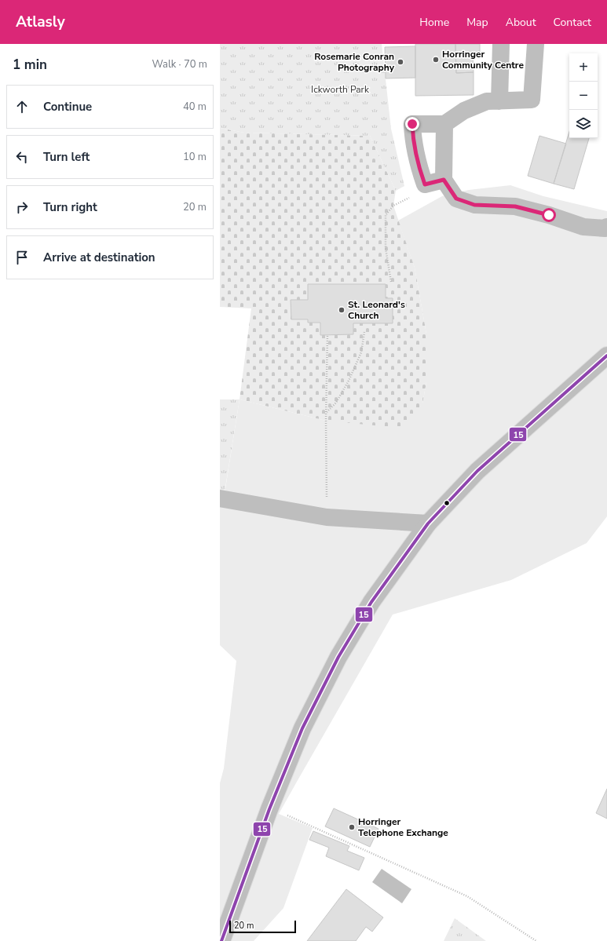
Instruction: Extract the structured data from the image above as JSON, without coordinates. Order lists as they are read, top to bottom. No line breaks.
{"parks":["Ickworth Park"],"places":["Horringer Community Centre","Rosemarie Conran Photography","St. Leonard's Church","Horringer Telephone Exchange"],"lines":["transit line 15"],"scale_bar":"20 m","page":{"header":"Atlasly","nav":["Home","Map","About","Contact"],"heading":["1 min","Walk · 70 m"],"map_buttons":["+","−"],"list":[["Continue","40 m"],["Turn left","10 m"],["Turn right","20 m"],"Arrive at destination"],"scale":"20 m"}}
